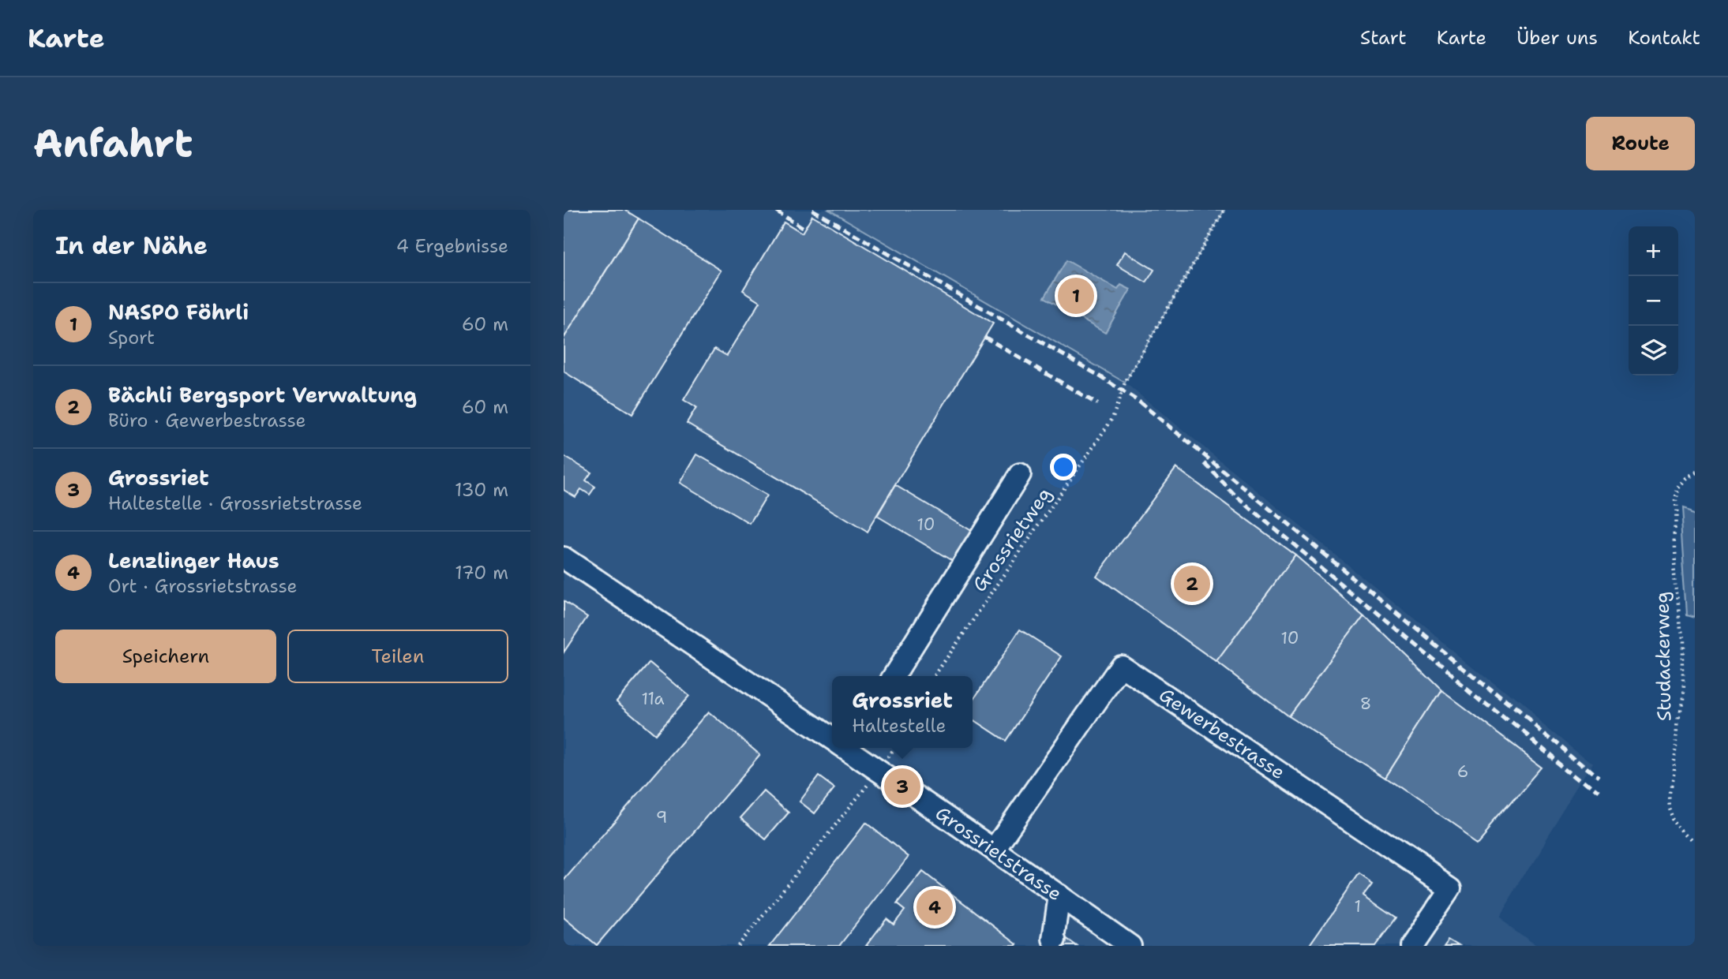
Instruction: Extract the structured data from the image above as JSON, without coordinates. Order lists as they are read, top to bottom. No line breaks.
{"streets":{"street":["Gewerbestrasse","Grossrietstrasse"],"path":["Grossrietweg","Studackerweg"]},"crossings":[["Gewerbestrasse","Grossrietstrasse"]],"house_numbers":["10","10","11a","8","6","9","1"],"page":{"header":"Karte","nav":["Start","Karte","Über uns","Kontakt"],"buttons":["Route",["Speichern","Teilen"]],"title":"Anfahrt","heading":["In der Nähe","4 Ergebnisse"],"map_buttons":["+","−"],"pins":["1","2","3","4"],"list":[{"mark":"1","name":"NASPO Föhrli","note":"Sport","value":"60 m"},{"mark":"2","name":"Bächli Bergsport Verwaltung","note":"Büro · Gewerbestrasse","value":"60 m"},{"mark":"3","name":"Grossriet","note":"Haltestelle · Grossrietstrasse","value":"130 m"},{"mark":"4","name":"Lenzlinger Haus","note":"Ort · Grossrietstrasse","value":"170 m"}],"popup":["Grossriet","Haltestelle"]}}
